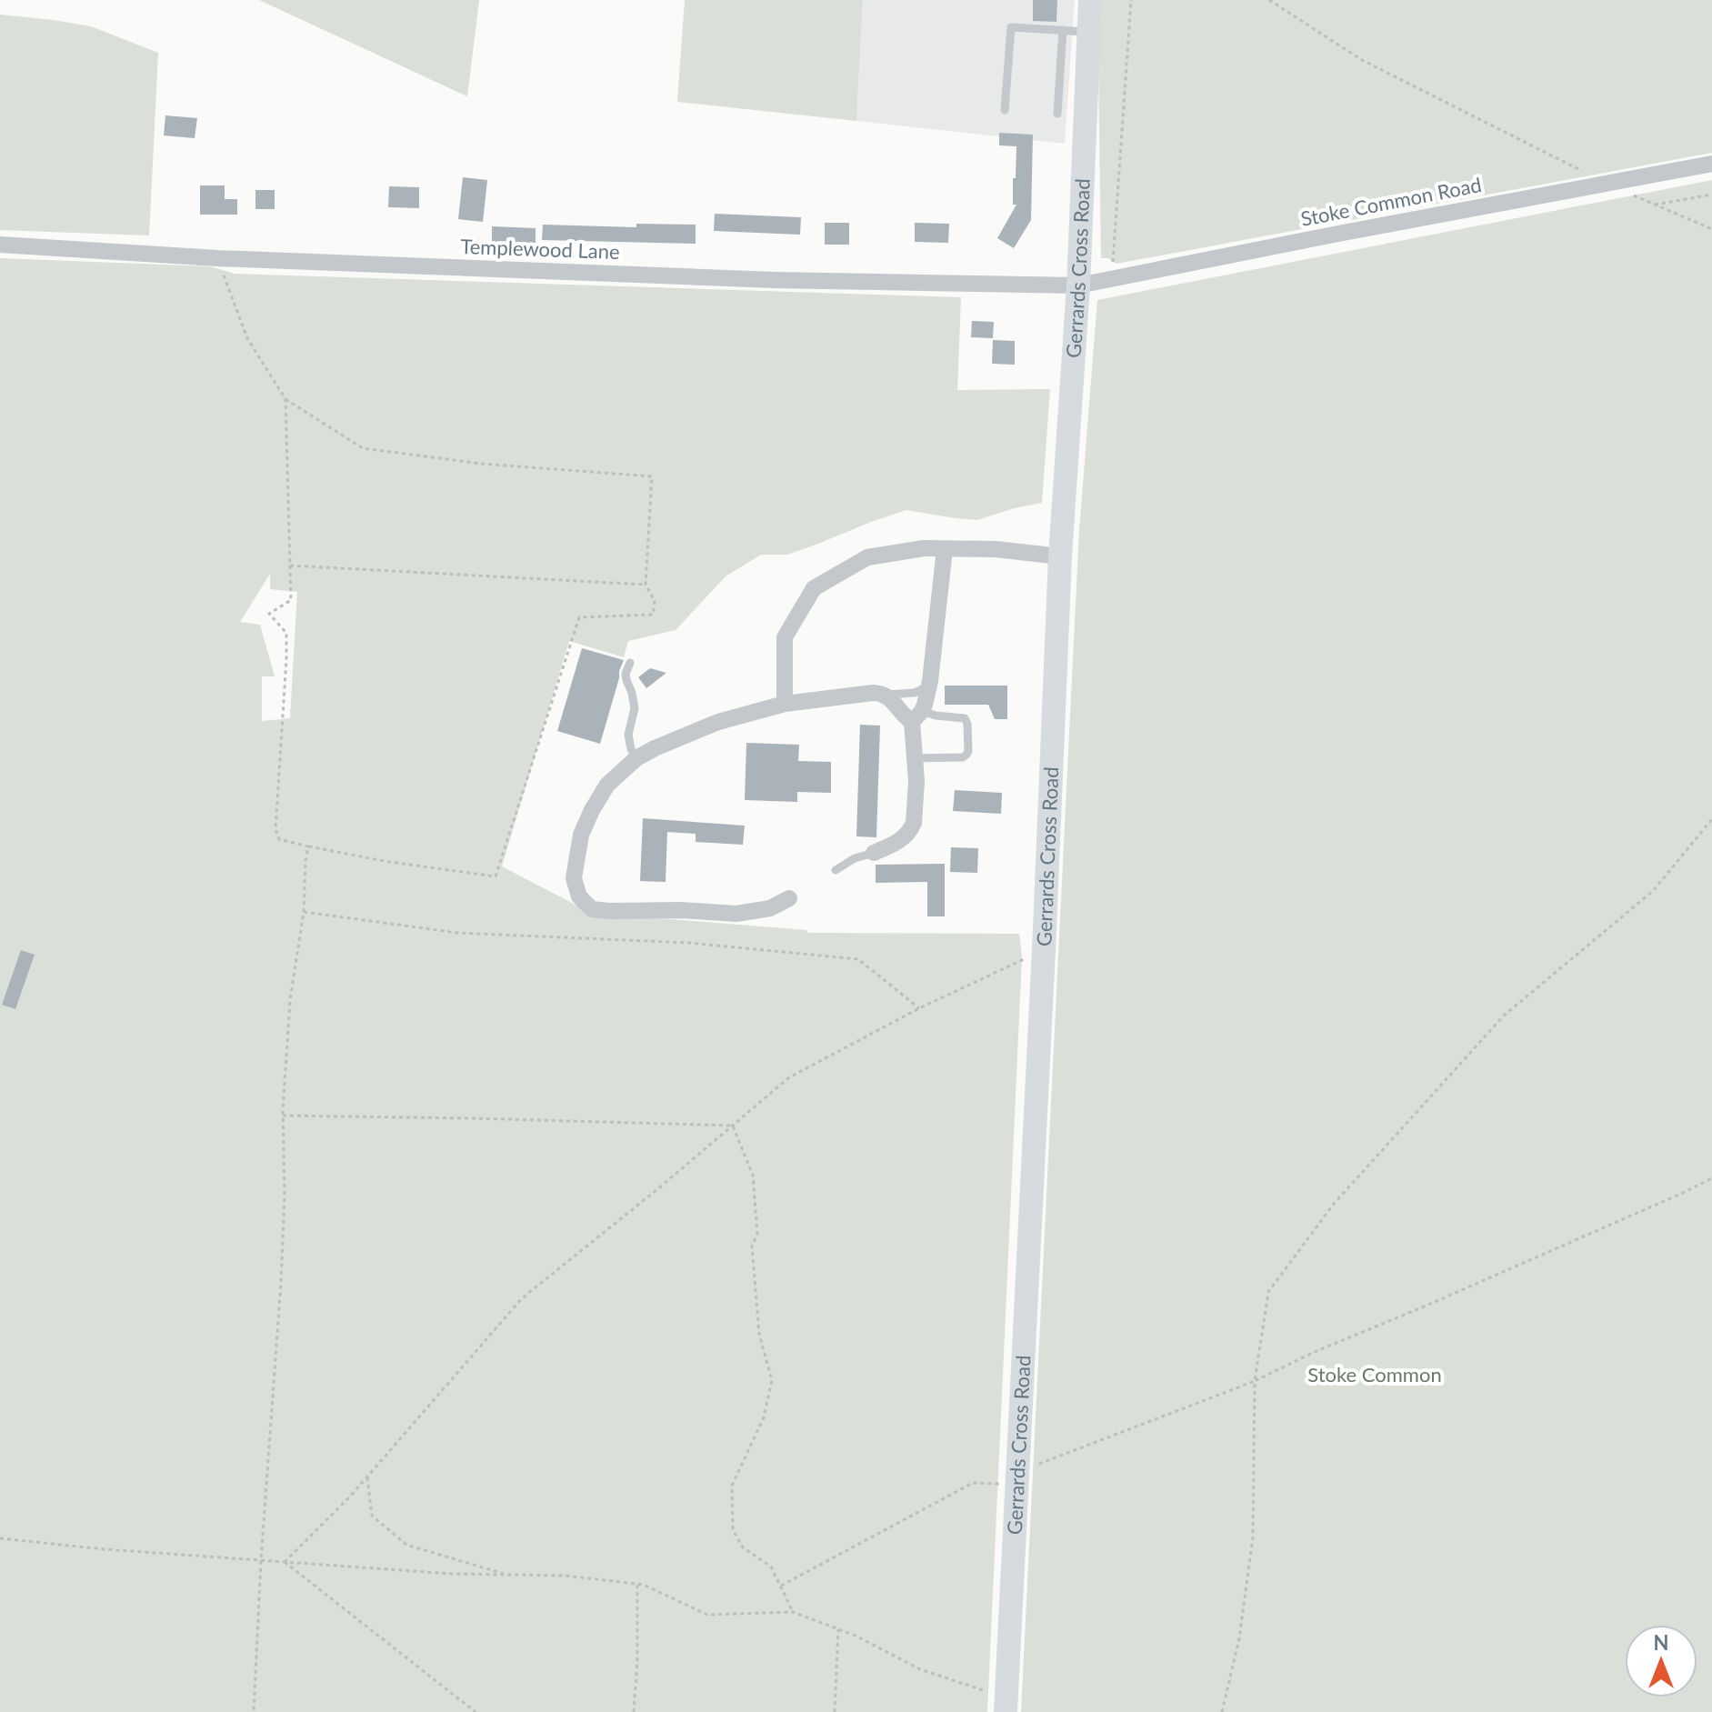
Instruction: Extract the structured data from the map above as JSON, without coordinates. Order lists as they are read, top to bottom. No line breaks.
{"streets":{"main road":["Gerrards Cross Road"],"street":["Stoke Common Road","Templewood Lane"]},"crossings":[["Stoke Common Road","Templewood Lane"],["Stoke Common Road","Gerrards Cross Road"],["Templewood Lane","Gerrards Cross Road"]],"parks":["Stoke Common"],"north":"top"}
